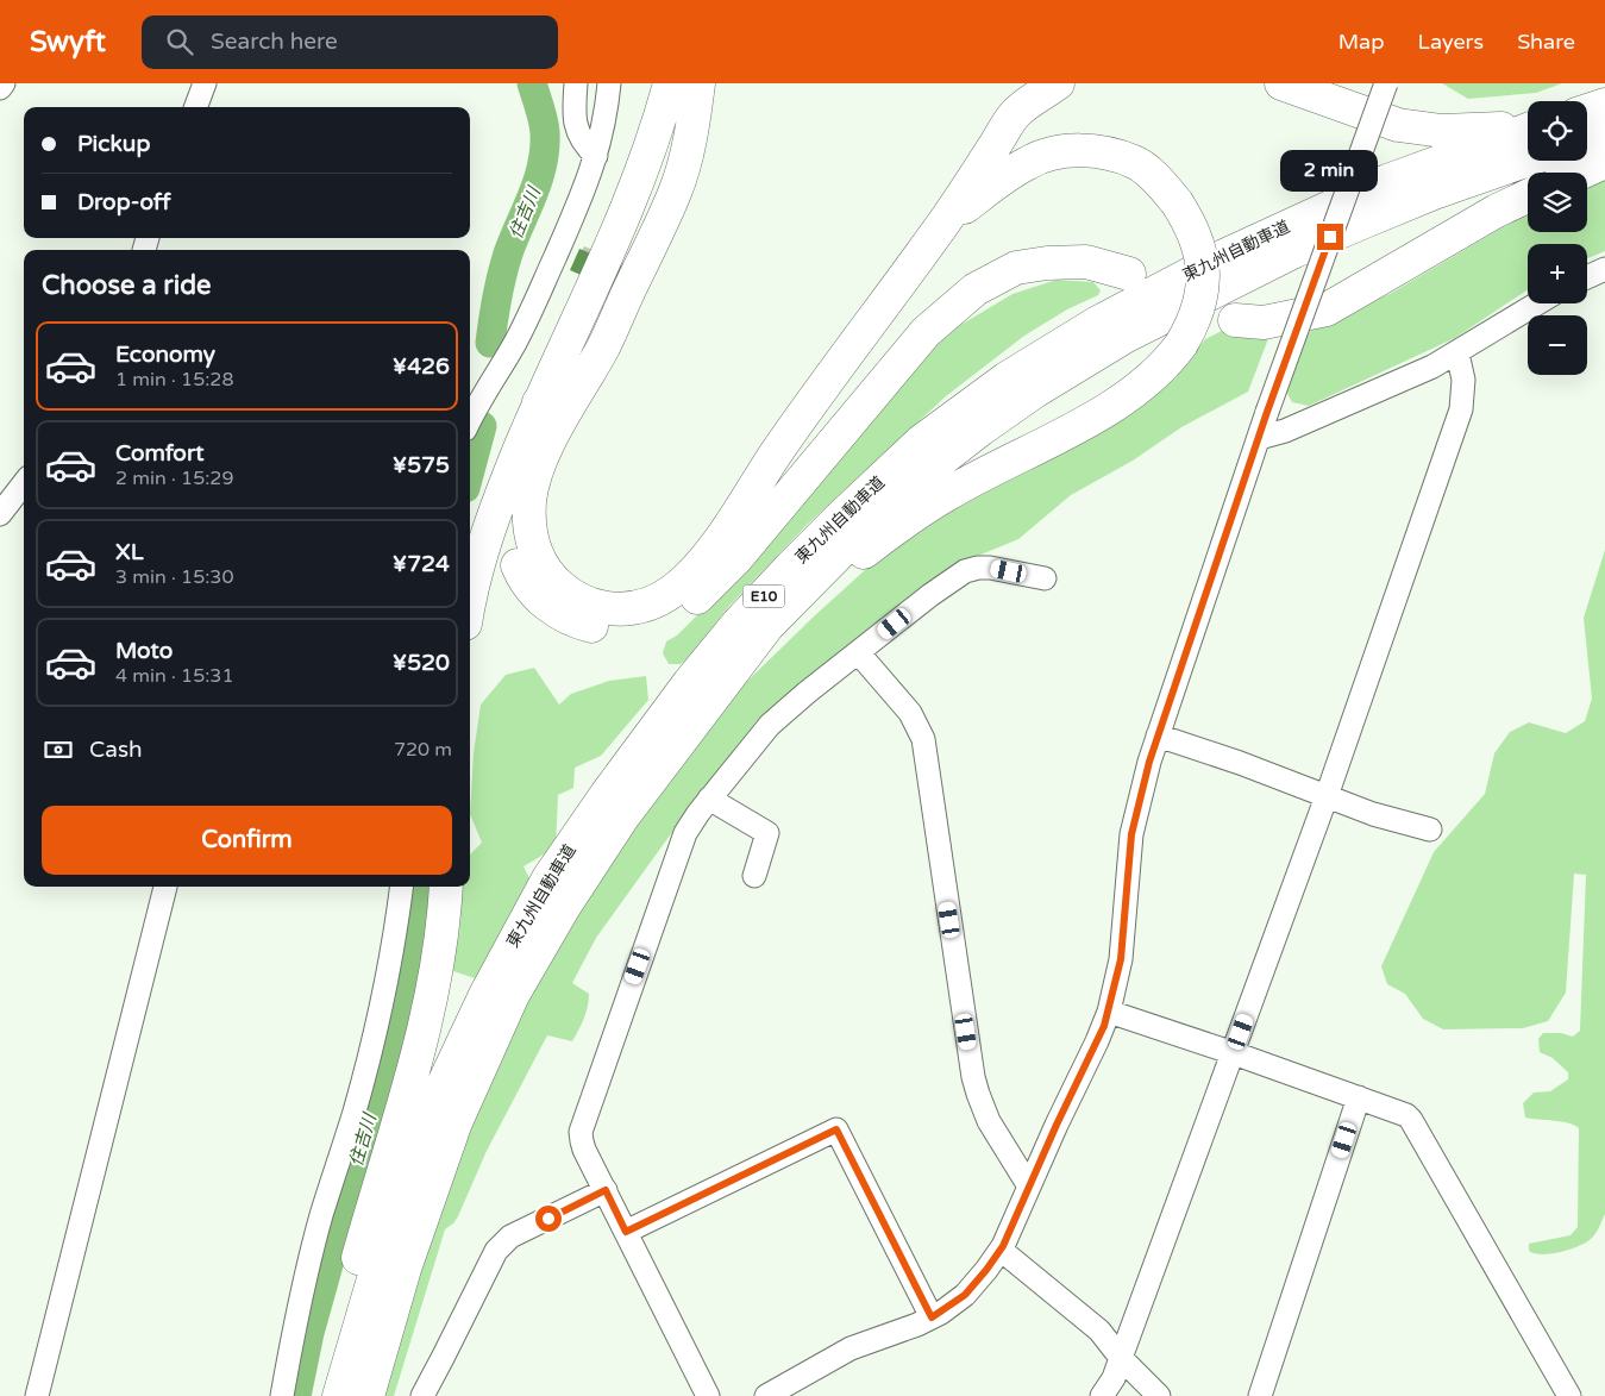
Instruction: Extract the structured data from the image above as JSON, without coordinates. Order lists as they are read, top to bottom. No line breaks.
{"streets":{"highway":["東九州自動車道","E10"]},"water":["住吉川"],"page":{"header":"Swyft","search":"Search here","nav":["Map","Layers","Share"],"map_buttons":["+","−"],"banner":["Pickup","Drop-off"],"bubble":"2 min","heading":"Choose a ride","list":[{"name":"Economy","note":"1 min · 15:28","value":"¥426"},{"name":"Comfort","note":"2 min · 15:29","value":"¥575"},{"name":"XL","note":"3 min · 15:30","value":"¥724"},{"name":"Moto","note":"4 min · 15:31","value":"¥520"}],"pay":["Cash","720 m"],"buttons":"Confirm"}}
